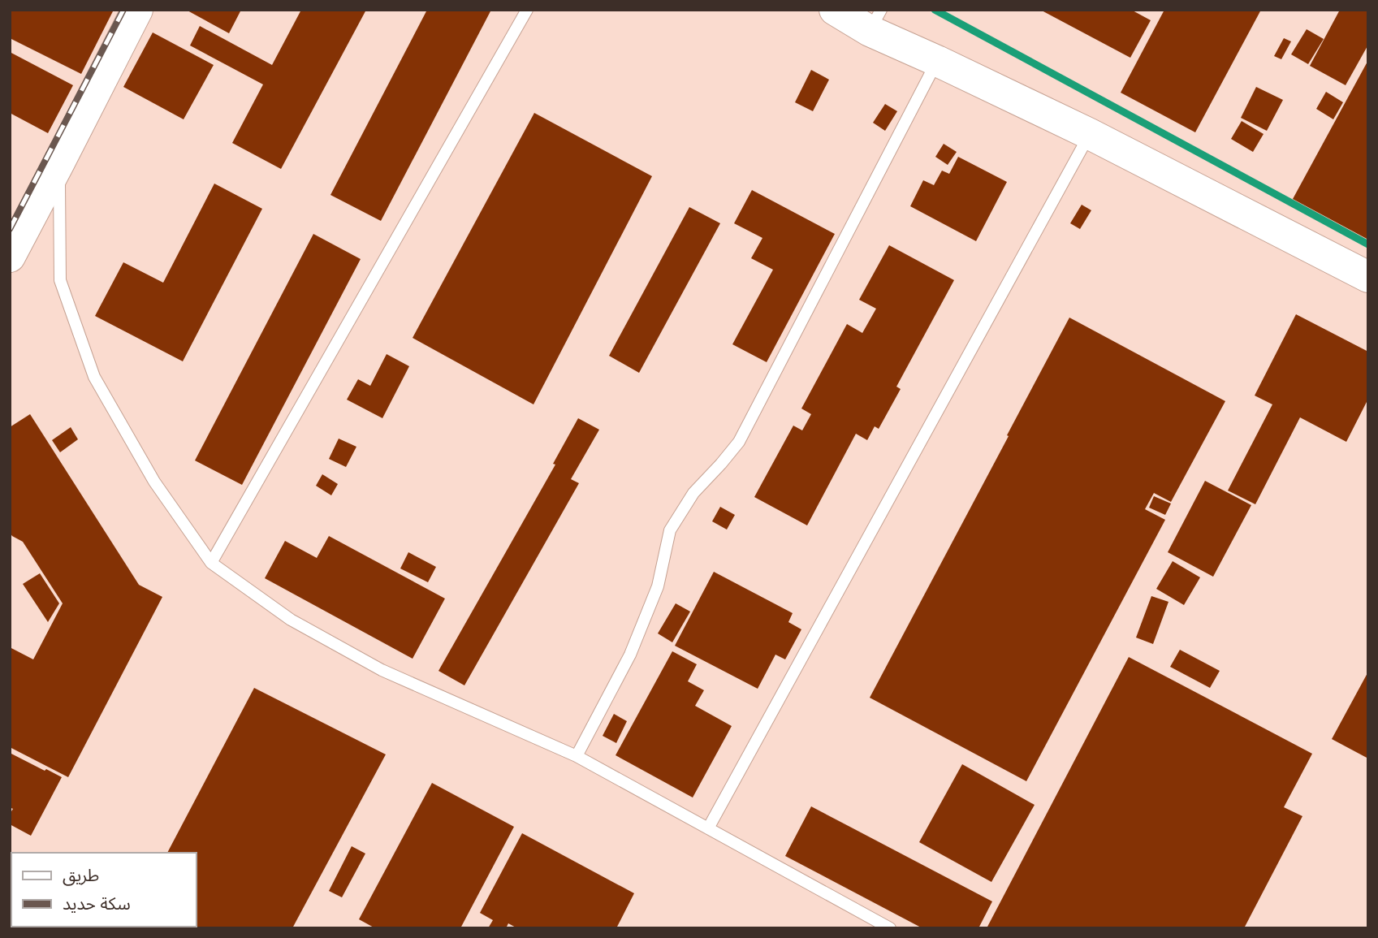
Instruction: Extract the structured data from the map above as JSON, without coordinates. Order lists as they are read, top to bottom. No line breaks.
{"legend":["طريق","سكة حديد"]}
